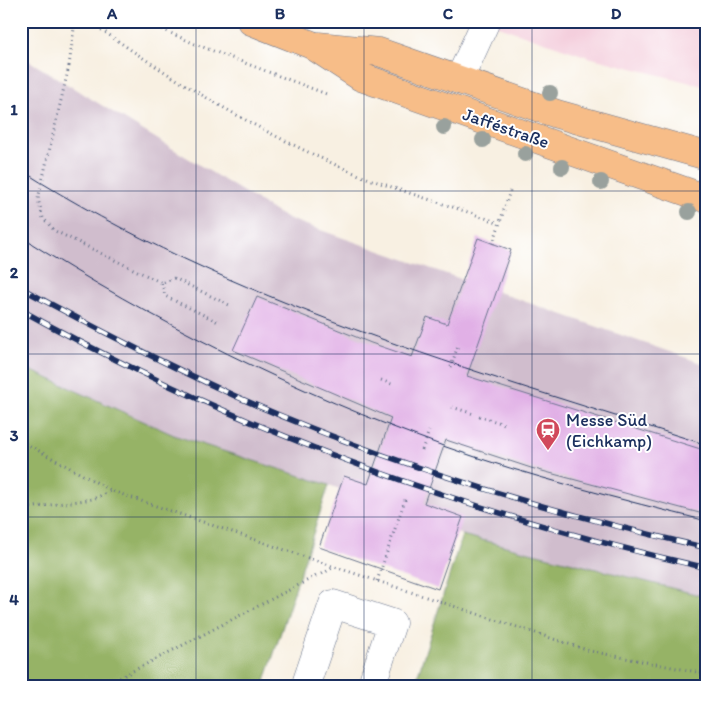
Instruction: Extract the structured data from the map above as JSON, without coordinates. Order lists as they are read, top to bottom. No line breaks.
{"streets":{"main road":["Jafféstraße"]},"places":{"station":["Messe Süd (Eichkamp)"]},"grid":{"columns":["A","B","C","D"],"rows":["1","2","3","4"]}}
